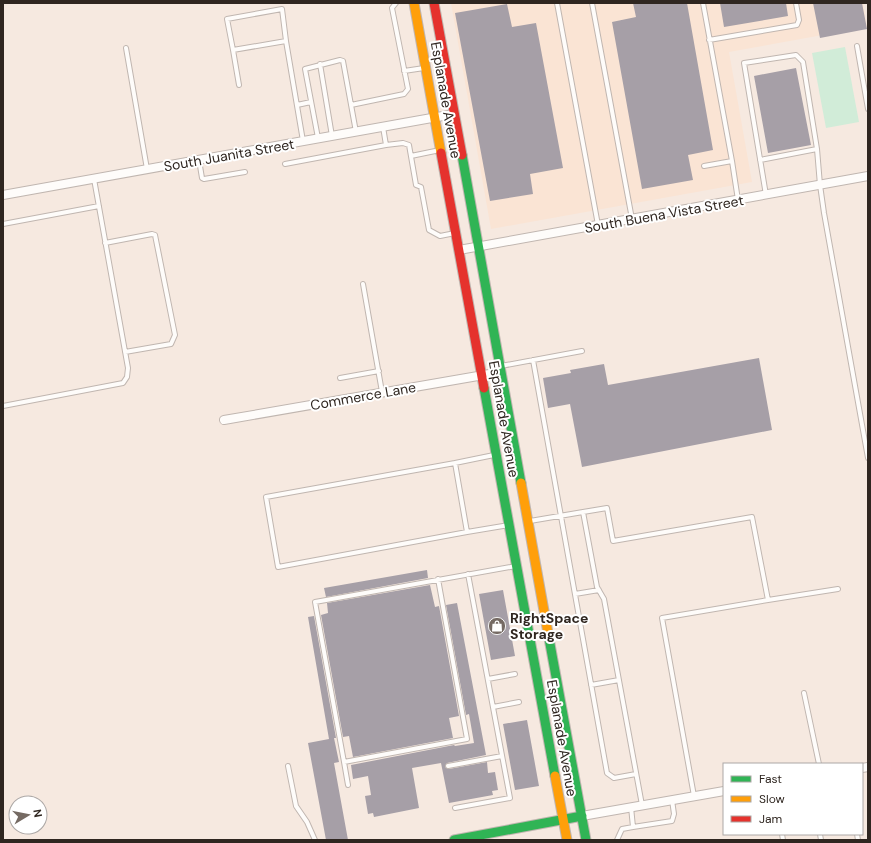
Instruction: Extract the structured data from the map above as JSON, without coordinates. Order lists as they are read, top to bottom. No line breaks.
{"streets":{"main road":["Esplanade Avenue"],"street":["South Juanita Street","South Buena Vista Street","Commerce Lane"]},"crossings":[["Esplanade Avenue","South Juanita Street"],["Esplanade Avenue","South Buena Vista Street"],["Esplanade Avenue","Commerce Lane"]],"places":{"shop":["RightSpace Storage"]},"legend":["Fast","Slow","Jam"],"north":"right"}
